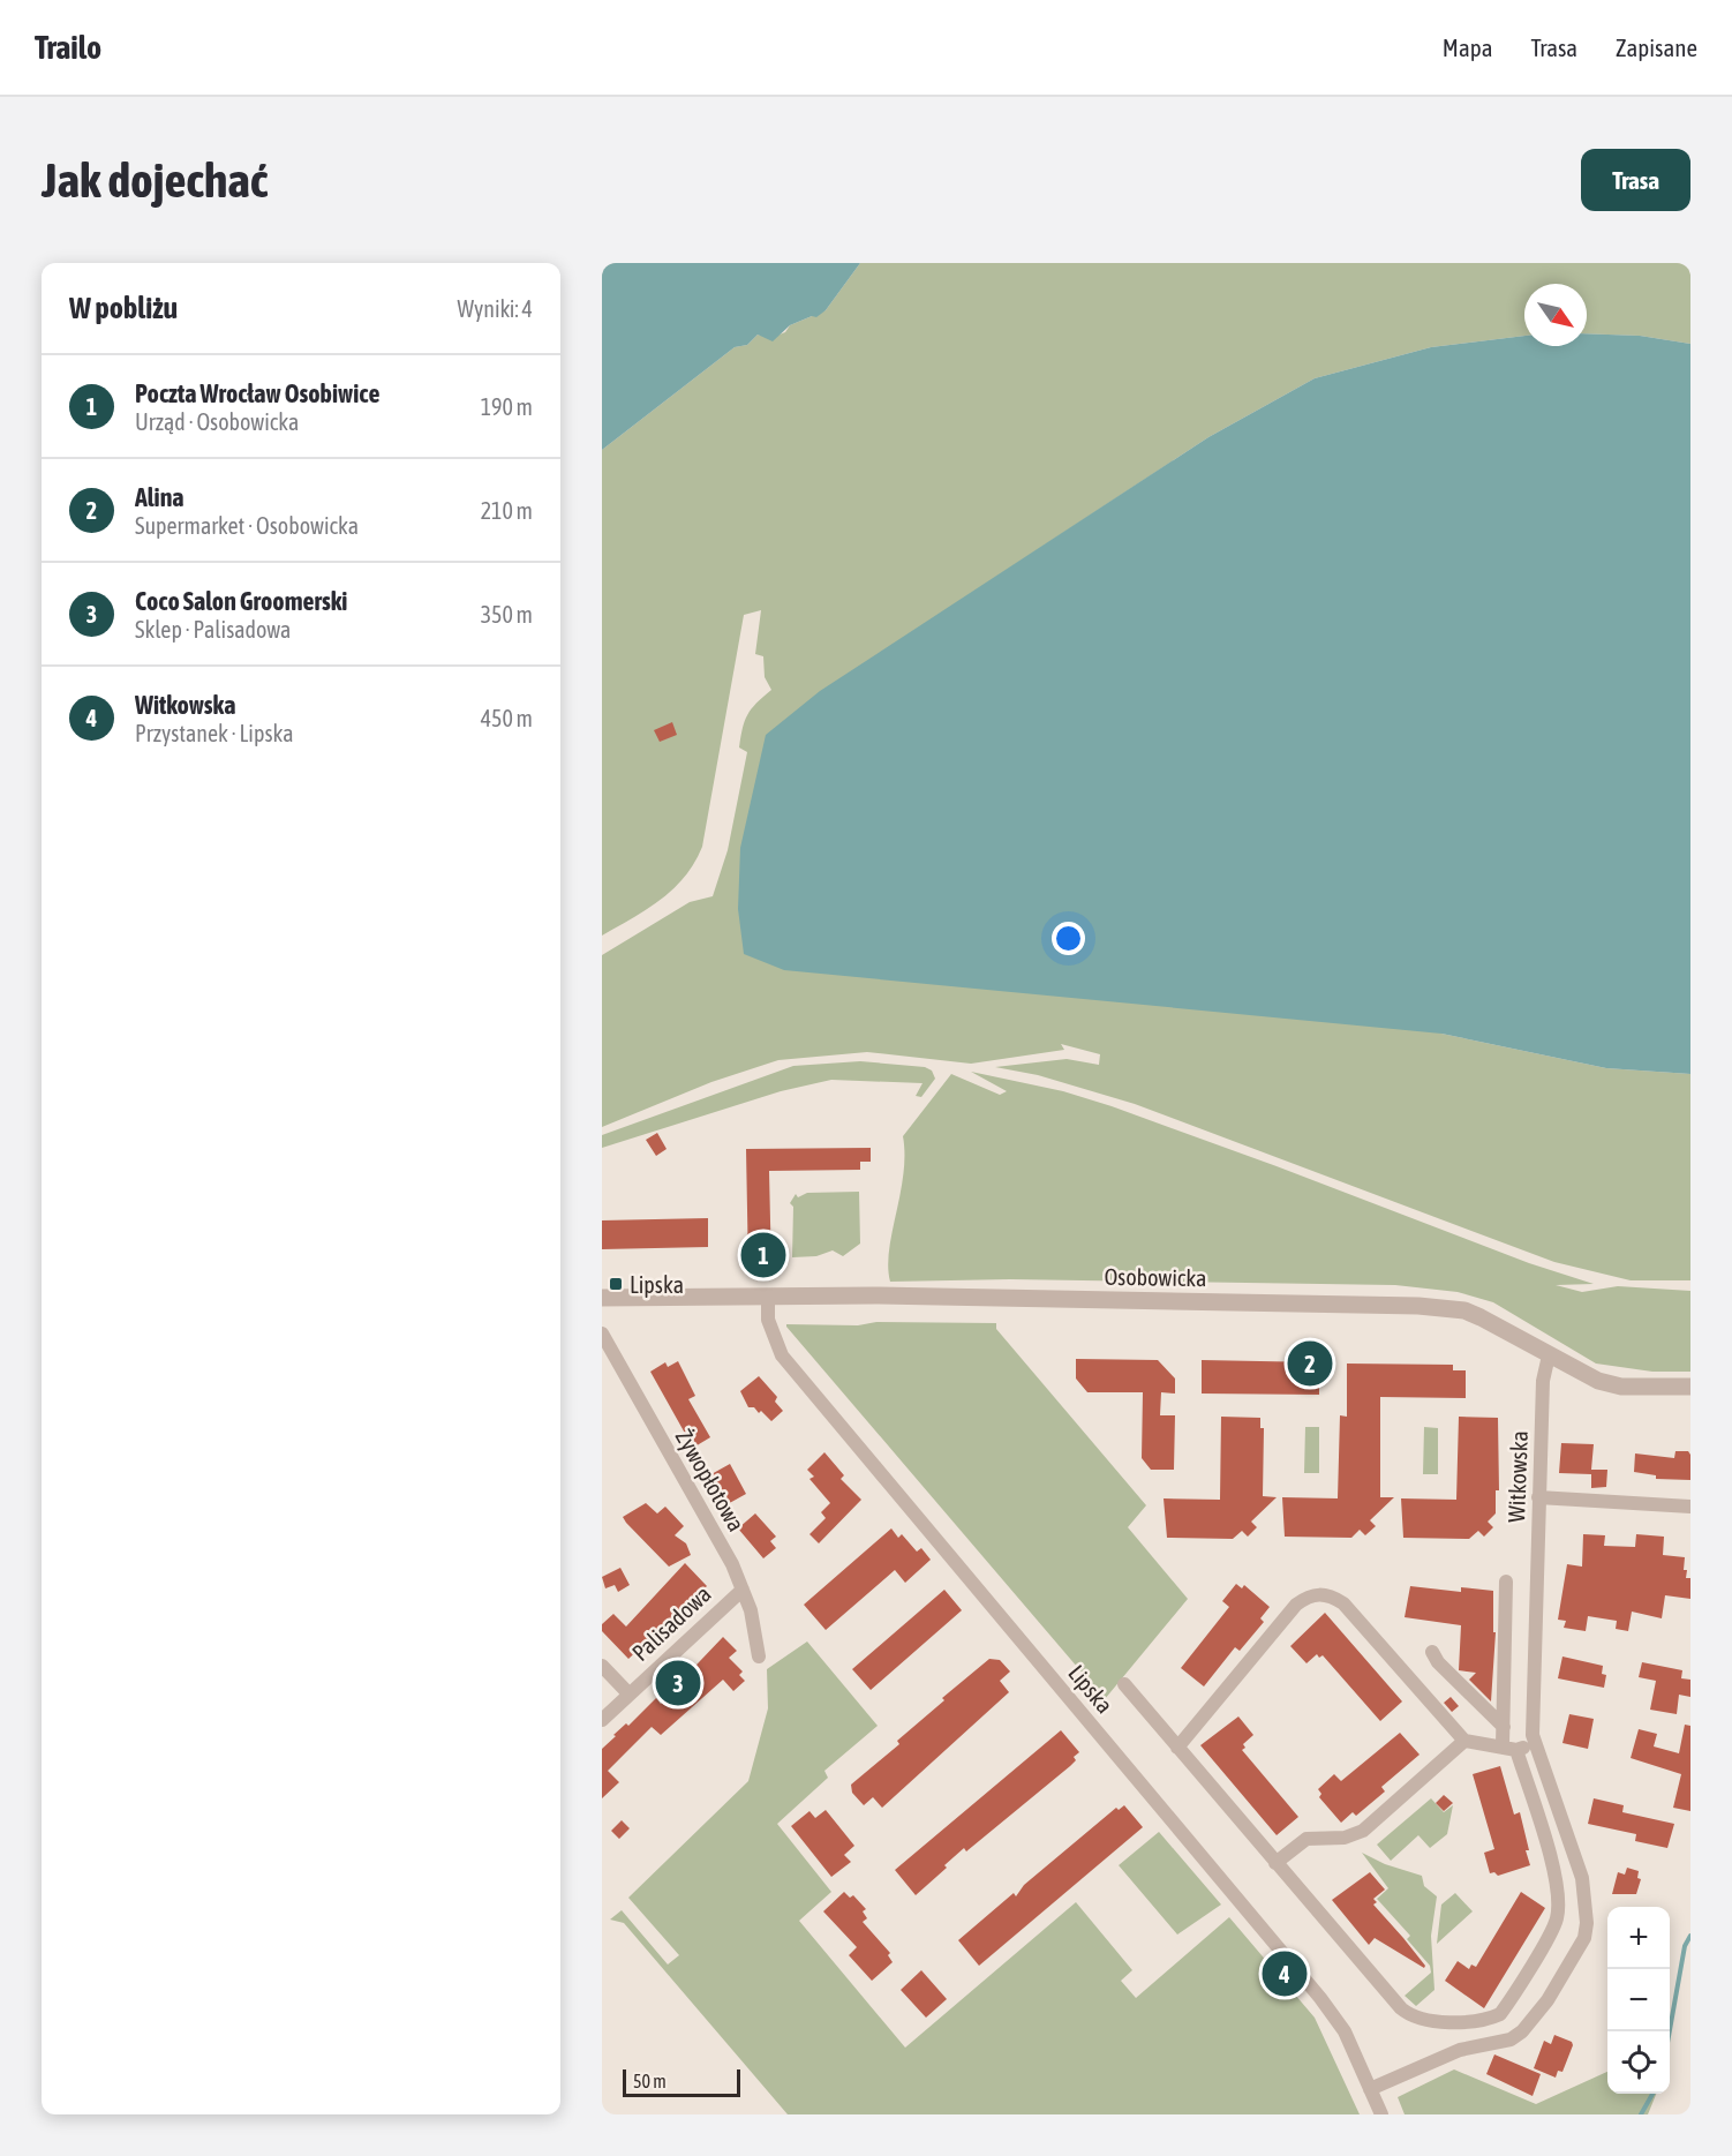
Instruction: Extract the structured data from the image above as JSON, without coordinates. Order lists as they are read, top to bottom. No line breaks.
{"streets":{"street":["Osobowicka","Witkowska","Żywopłotowa","Palisadowa","Lipska"]},"crossings":[["Osobowicka","Witkowska"],["Osobowicka","Lipska"],["Witkowska","Lipska"],["Żywopłotowa","Palisadowa"]],"places":{"transit":["Lipska"]},"scale_bar":"50 m","north":"bottom right","page":{"header":"Trailo","nav":["Mapa","Trasa","Zapisane"],"buttons":"Trasa","title":"Jak dojechać","heading":["W pobliżu","Wyniki: 4"],"list":[{"mark":"1","name":"Poczta Wrocław Osobiwice","note":"Urząd · Osobowicka","value":"190 m"},{"mark":"2","name":"Alina","note":"Supermarket · Osobowicka","value":"210 m"},{"mark":"3","name":"Coco Salon Groomerski","note":"Sklep · Palisadowa","value":"350 m"},{"mark":"4","name":"Witkowska","note":"Przystanek · Lipska","value":"450 m"}],"pins":["1","2","3","4"],"map_buttons":["+","−"],"scale":"50 m"}}
